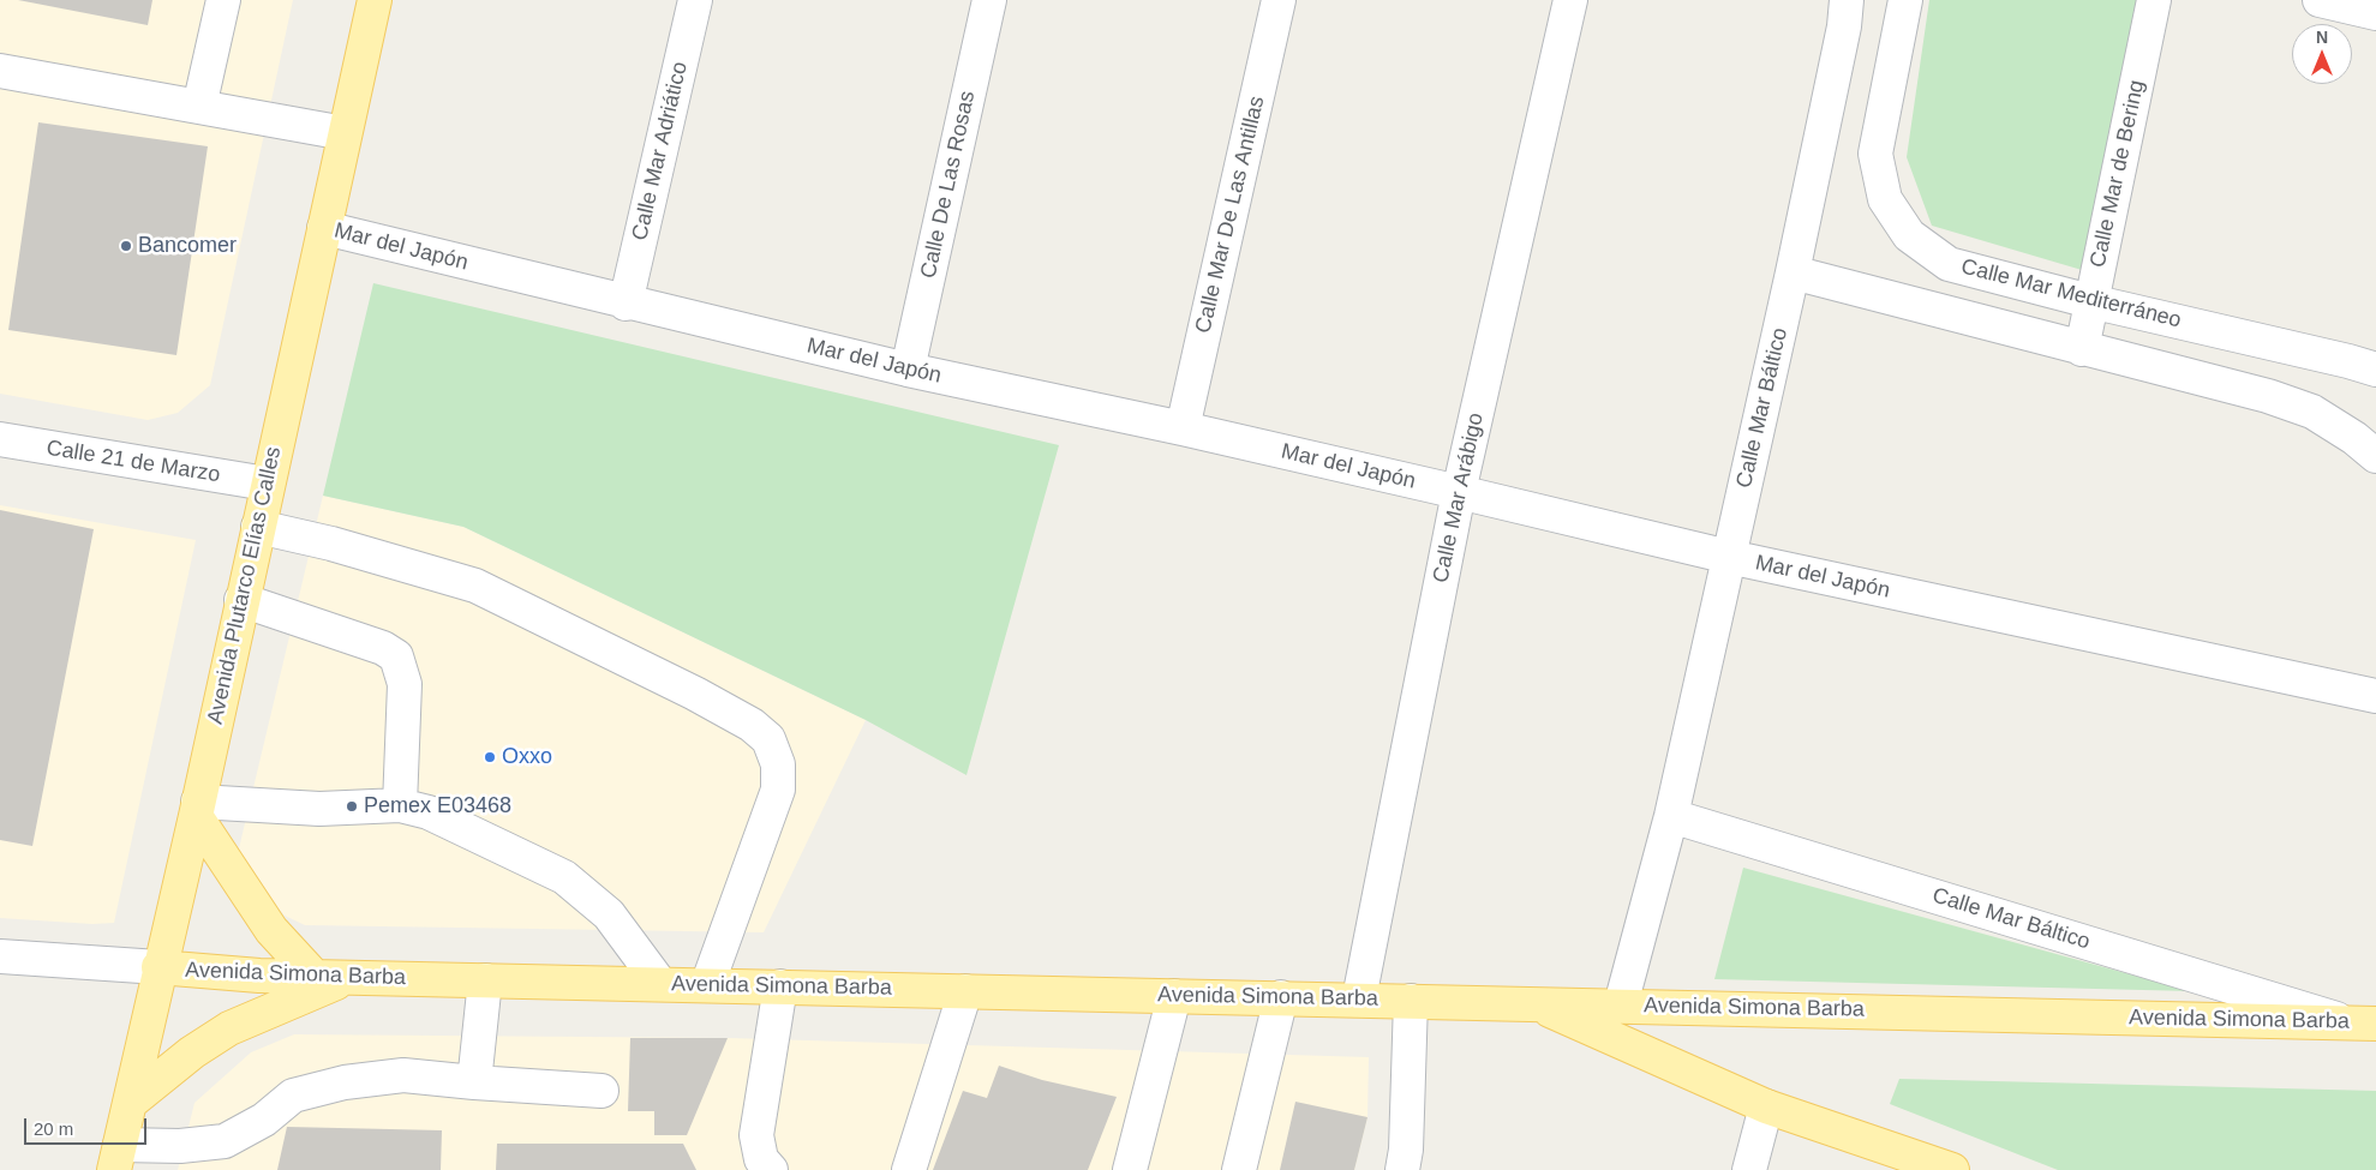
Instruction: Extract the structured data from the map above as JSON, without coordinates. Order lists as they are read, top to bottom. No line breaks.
{"streets":{"main road":["Avenida Plutarco Elías Calles","Avenida Simona Barba"],"street":["Calle Mar Adriático","Calle Mar de Bering","Calle De Las Rosas","Calle Mar De Las Antillas","Mar del Japón","Calle Mar Mediterráneo","Calle Mar Báltico","Calle 21 de Marzo","Calle Mar Arábigo"]},"crossings":[["Calle Mar Adriático","Mar del Japón"],["Calle Mar de Bering","Calle Mar Mediterráneo"],["Calle De Las Rosas","Mar del Japón"],["Calle Mar De Las Antillas","Mar del Japón"],["Mar del Japón","Calle Mar Báltico"],["Mar del Japón","Calle Mar Arábigo"],["Mar del Japón","Avenida Plutarco Elías Calles"],["Calle Mar Báltico","Avenida Simona Barba"],["Calle 21 de Marzo","Avenida Plutarco Elías Calles"],["Calle Mar Arábigo","Avenida Simona Barba"],["Avenida Plutarco Elías Calles","Avenida Simona Barba"]],"places":["Bancomer","Oxxo","Pemex E03468"],"scale_bar":"20 m","north":"top"}
